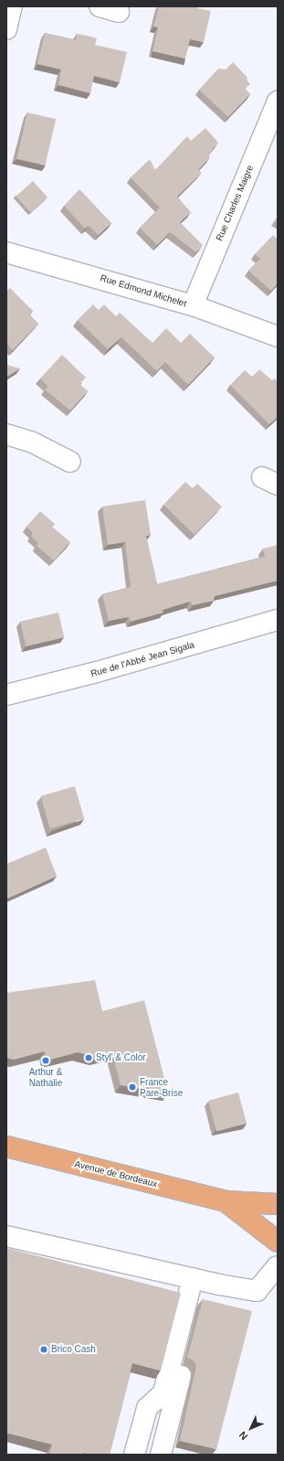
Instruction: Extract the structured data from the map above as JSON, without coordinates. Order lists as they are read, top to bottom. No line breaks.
{"streets":{"main road":["Avenue de Bordeaux"],"street":["Rue Charles Maigre","Rue Edmond Michelet","Rue de l'Abbé Jean Sigala"]},"crossings":[["Rue Charles Maigre","Rue Edmond Michelet"]],"places":["Styl' & Color","Arthur & Nathalie","France Pare-Brise","Brico Cash"],"north":"bottom left"}
